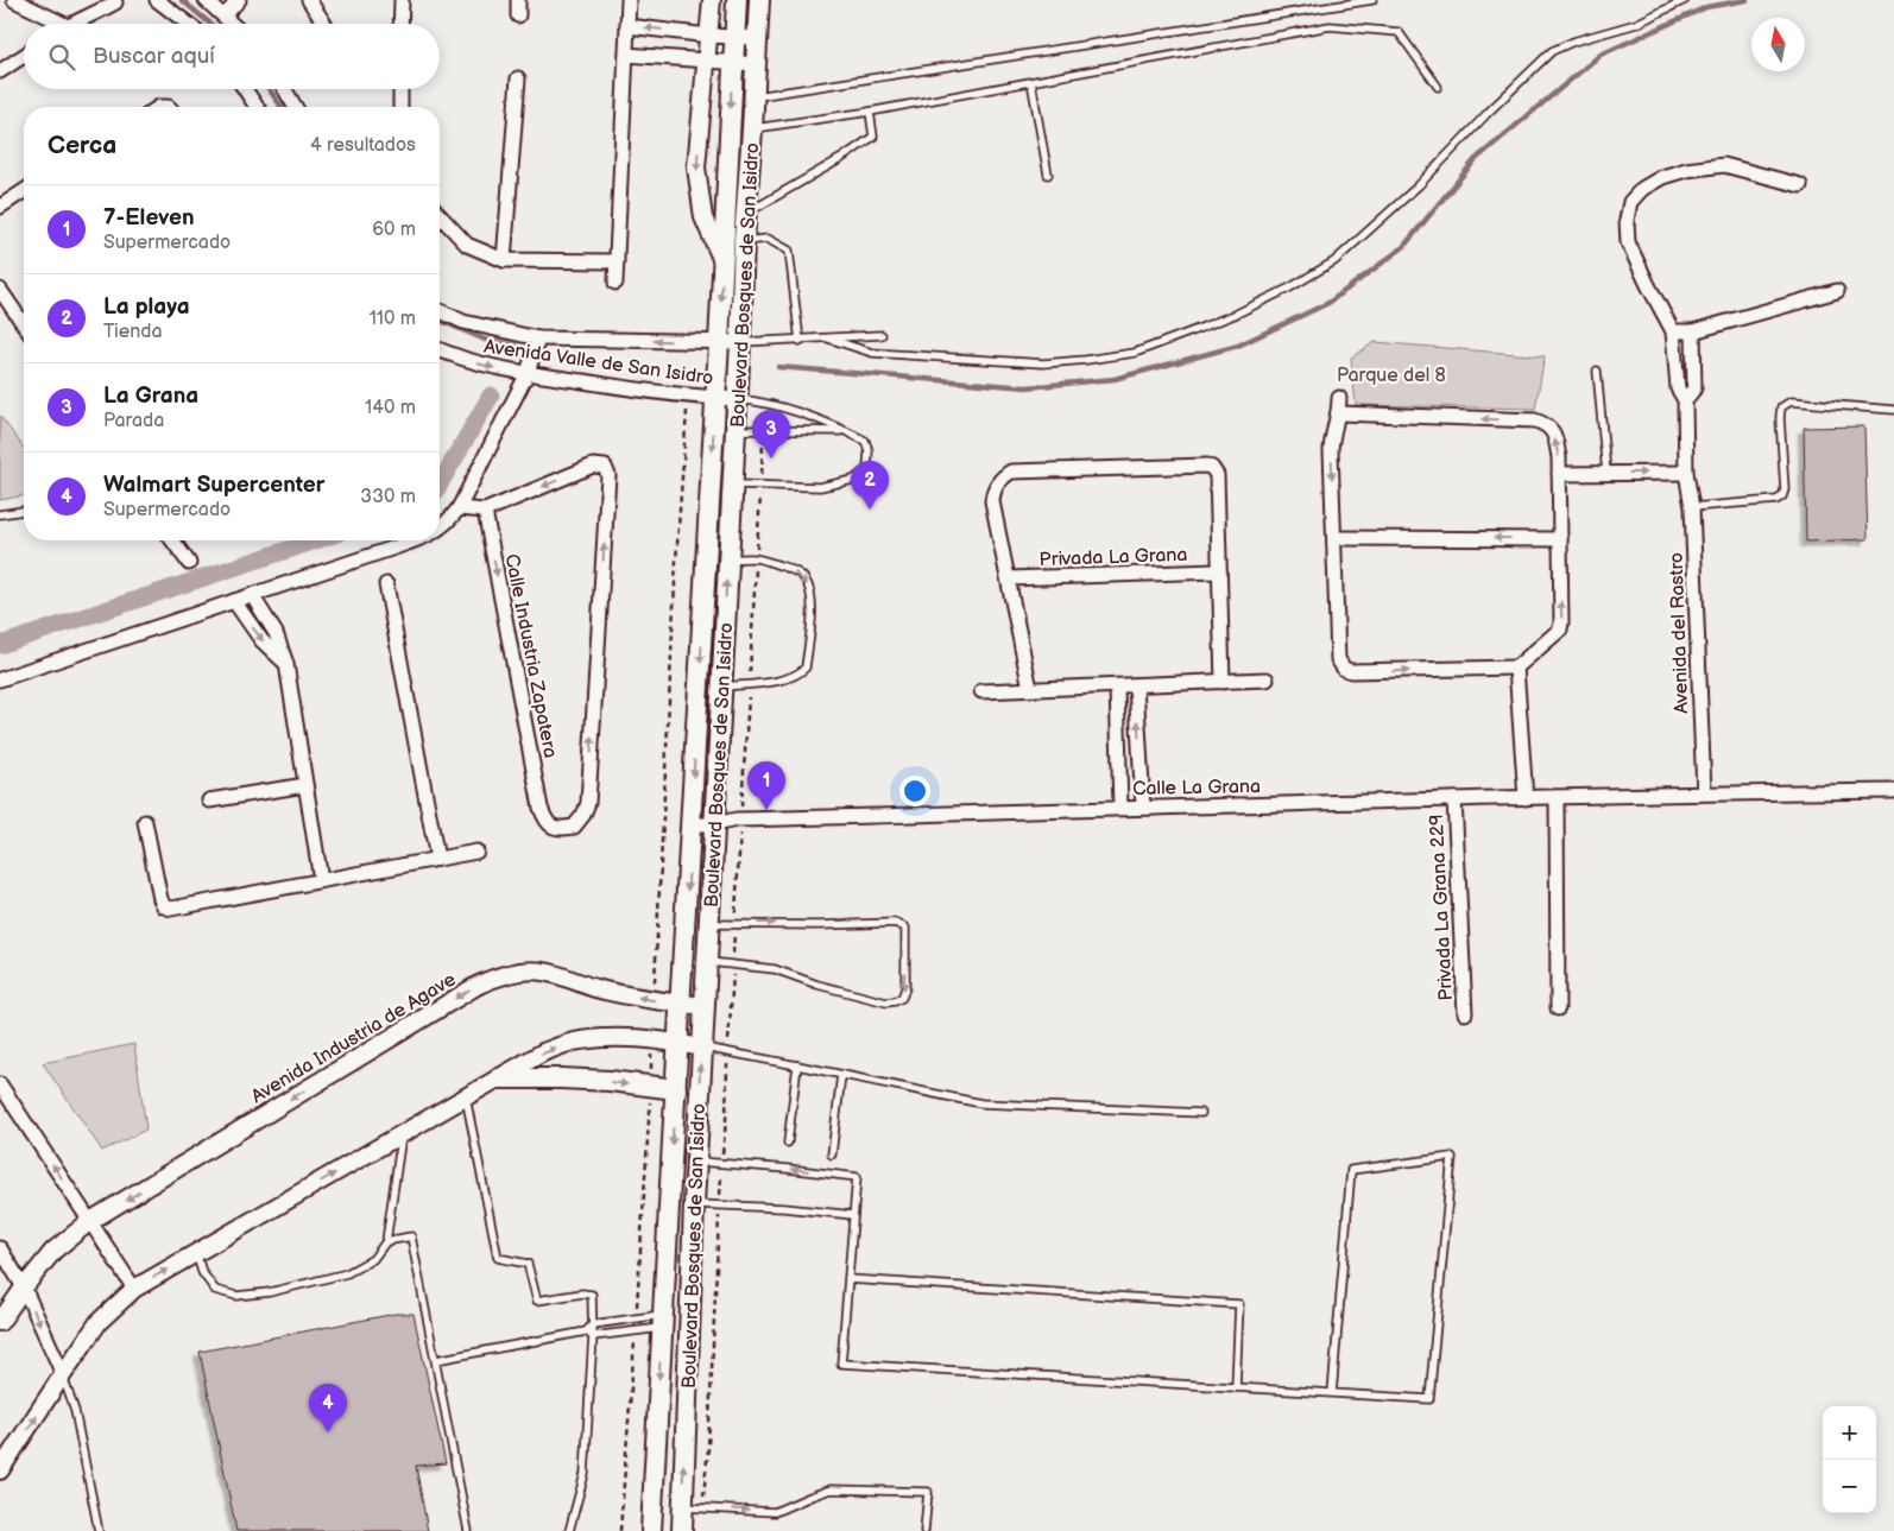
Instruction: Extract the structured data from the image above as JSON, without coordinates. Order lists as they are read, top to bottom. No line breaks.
{"streets":{"main road":["Boulevard Bosques de San Isidro"],"street":["Avenida Valle de San Isidro","Privada La Grana","Avenida del Rastro","Calle Industria Zapatera","Calle La Grana","Privada La Grana 229","Avenida Industria de Agave"]},"crossings":[["Boulevard Bosques de San Isidro","Avenida Valle de San Isidro"],["Boulevard Bosques de San Isidro","Calle La Grana"],["Boulevard Bosques de San Isidro","Avenida Industria de Agave"],["Avenida del Rastro","Calle La Grana"],["Calle La Grana","Privada La Grana 229"]],"parks":["Parque del 8"],"north":"top","page":{"search":"Buscar aquí","heading":["Cerca","4 resultados"],"list":[{"mark":"1","name":"7-Eleven","note":"Supermercado","value":"60 m"},{"mark":"2","name":"La playa","note":"Tienda","value":"110 m"},{"mark":"3","name":"La Grana","note":"Parada","value":"140 m"},{"mark":"4","name":"Walmart Supercenter","note":"Supermercado","value":"330 m"}],"pins":["3","2","1","4"],"map_buttons":["+","−"]}}
